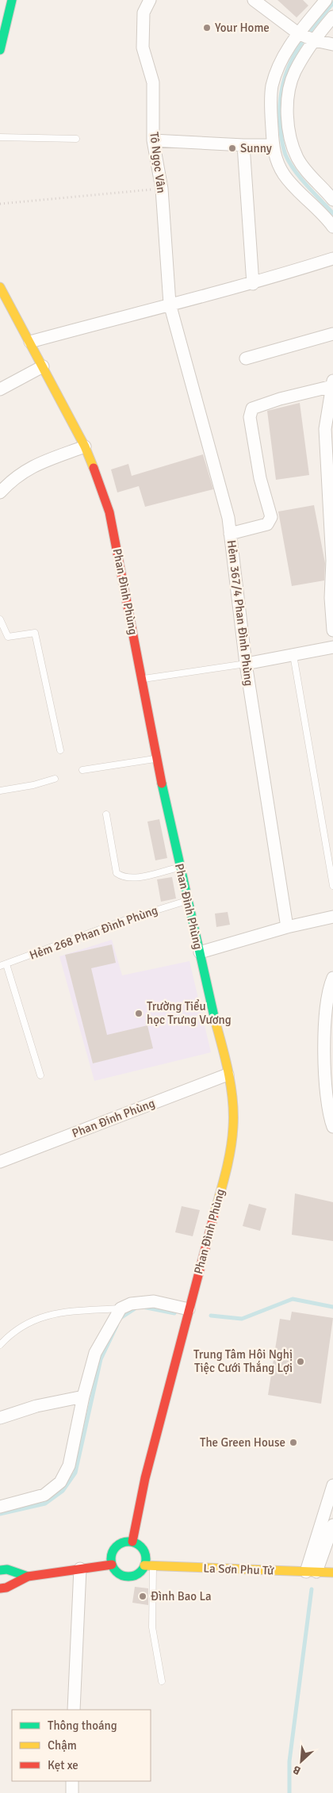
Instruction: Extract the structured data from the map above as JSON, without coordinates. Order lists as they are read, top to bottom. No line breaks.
{"streets":{"main road":["Phan Đình Phùng","La Sơn Phu Tử"],"street":["Tô Ngọc Vân","Hẻm 367/4 Phan Đình Phùng","Phan Đinh Phùng"],"lane":["Hẻm 268 Phan Đình Phùng"]},"crossings":[["Tô Ngọc Vân","Hẻm 367/4 Phan Đình Phùng"],["Phan Đình Phùng","Hẻm 268 Phan Đình Phùng"],["Phan Đình Phùng","Phan Đinh Phùng"],["Phan Đình Phùng","La Sơn Phu Tử"]],"places":["Your Home","Sunny","Trường Tiểu học Trưng Vương","Trung Tâm Hội Nghị Tiệc Cưới Thắng Lợi","The Green House","Đình Bao La"],"legend":["Thông thoáng","Chậm","Kẹt xe"],"north":"bottom left"}
